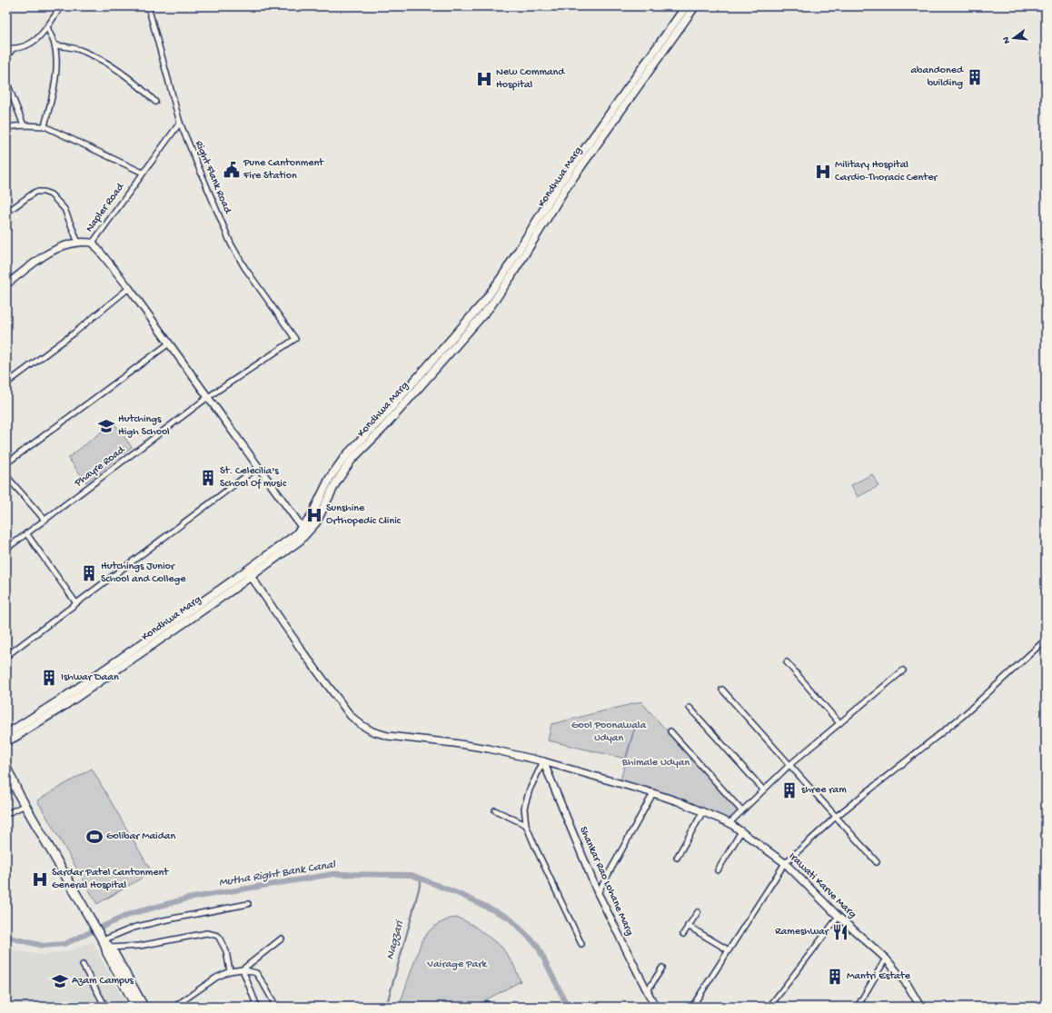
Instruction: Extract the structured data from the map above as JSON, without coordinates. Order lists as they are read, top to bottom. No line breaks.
{"streets":{"main road":["Kondhwa Marg","Napler Road","Shankar Rao Lohane Marg","Irawati Karve Marg"],"street":["Right Flank Road","Phayre Road"]},"crossings":[["Right Flank Road","Napler Road"],["Right Flank Road","Phayre Road"],["Kondhwa Marg","Irawati Karve Marg"],["Shankar Rao Lohane Marg","Irawati Karve Marg"]],"water":["Mutha Right Bank Canal","Nagzari"],"parks":["Gool Poonawala Udyan","Bhimale Udyan","Vairage Park"],"places":{"building":["abandoned building","St. Celecilia's School Of music","Hutchings Junior School and College","Ishwar Daan","shree ram","Mantri Estate"],"hospital":["New Command Hospital","Military Hospital Cardio-Thoracic Center","Sunshine Orthopedic Clinic","Sardar Patel Cantonment General Hospital"],"public building":["Pune Cantonment Fire Station"],"school or university":["Hutchings High School","Azam Campus"],"sports":["Golibar Maidan"],"restaurant":["Rameshwar"]},"north":"left"}
